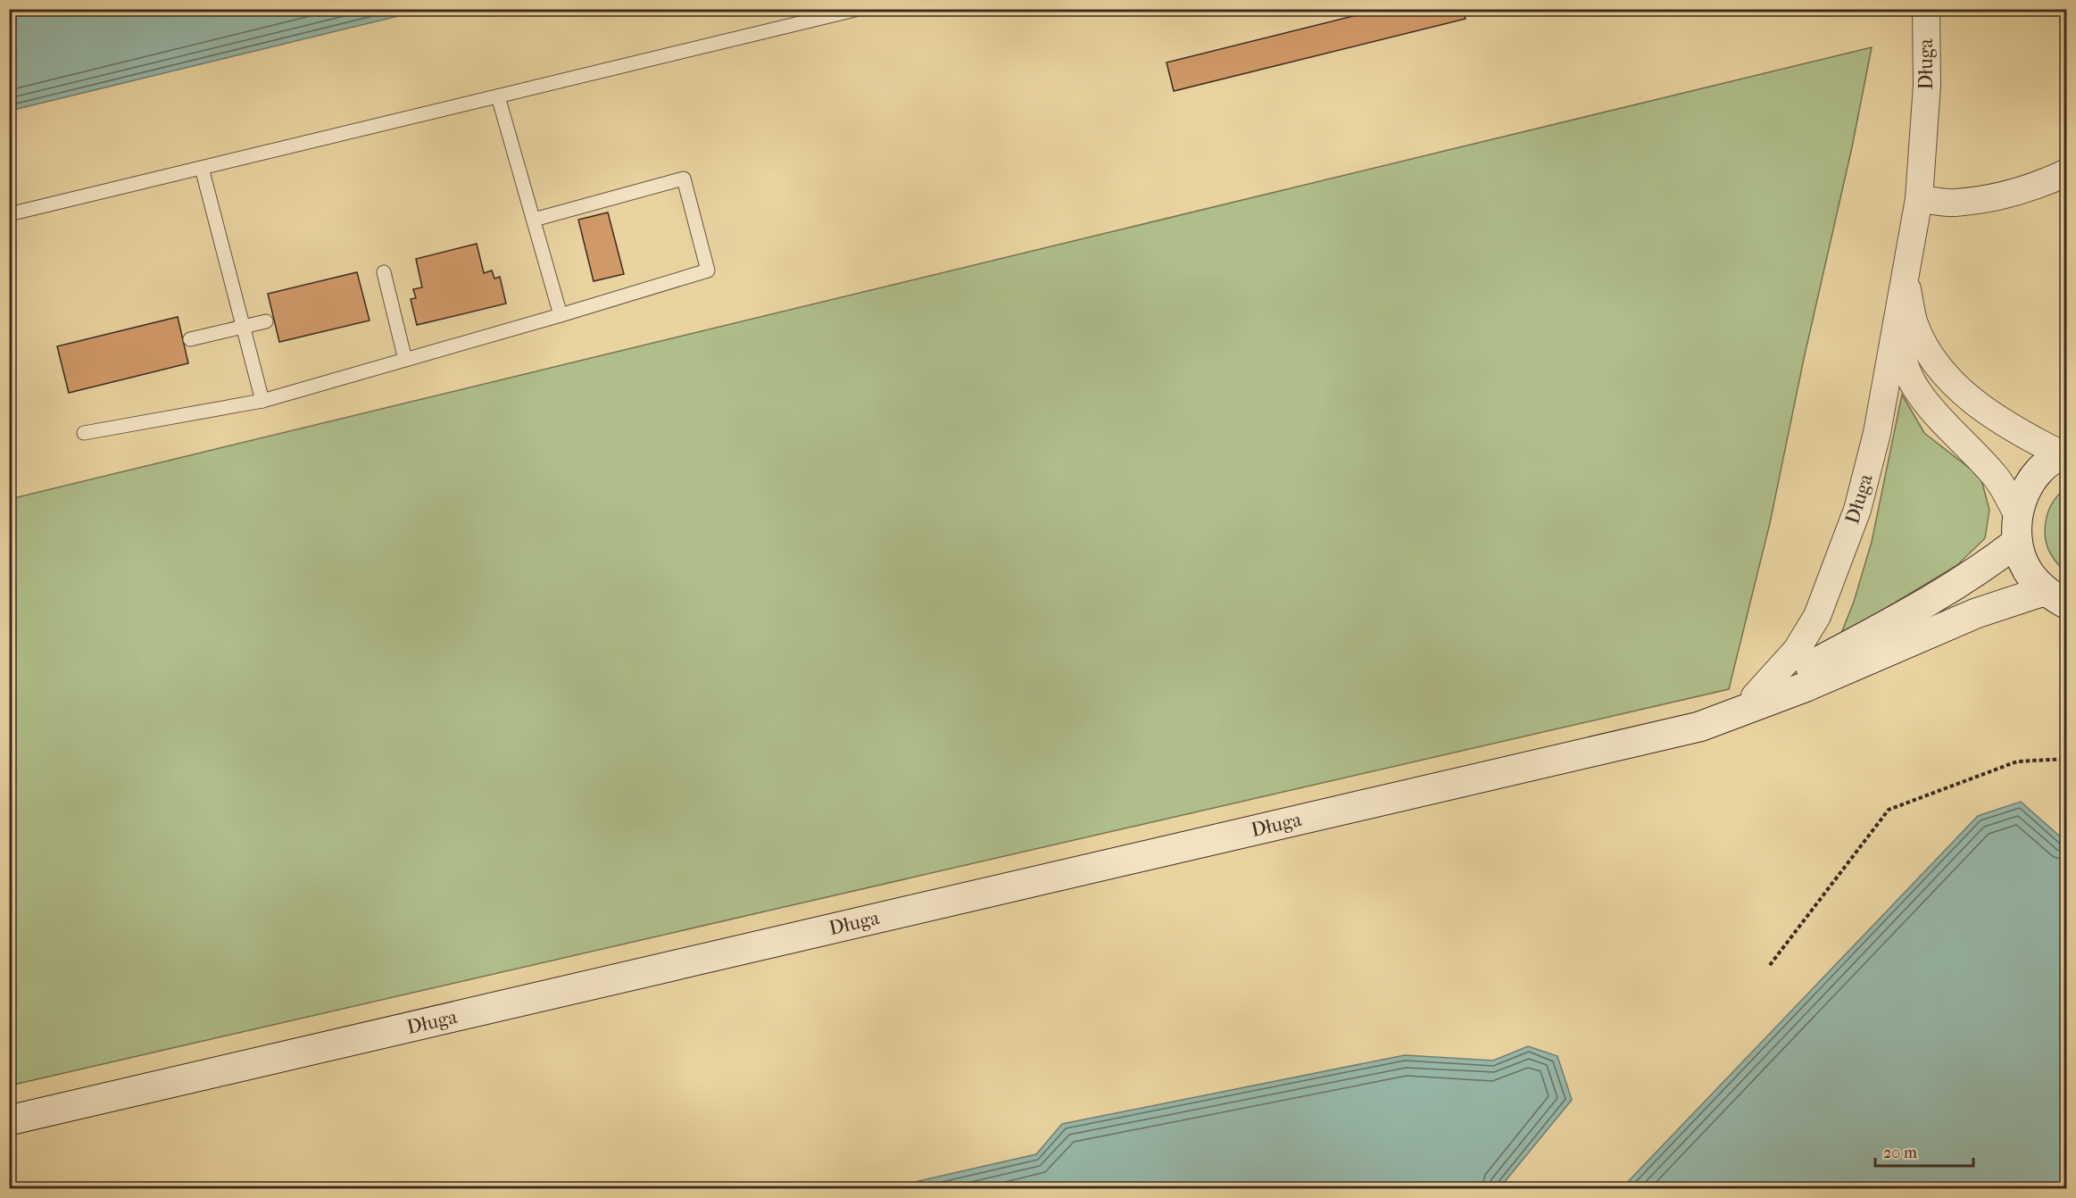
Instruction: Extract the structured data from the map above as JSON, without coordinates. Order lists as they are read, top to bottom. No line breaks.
{"streets":{"main road":["Długa"]},"scale_bar":"20 m"}
